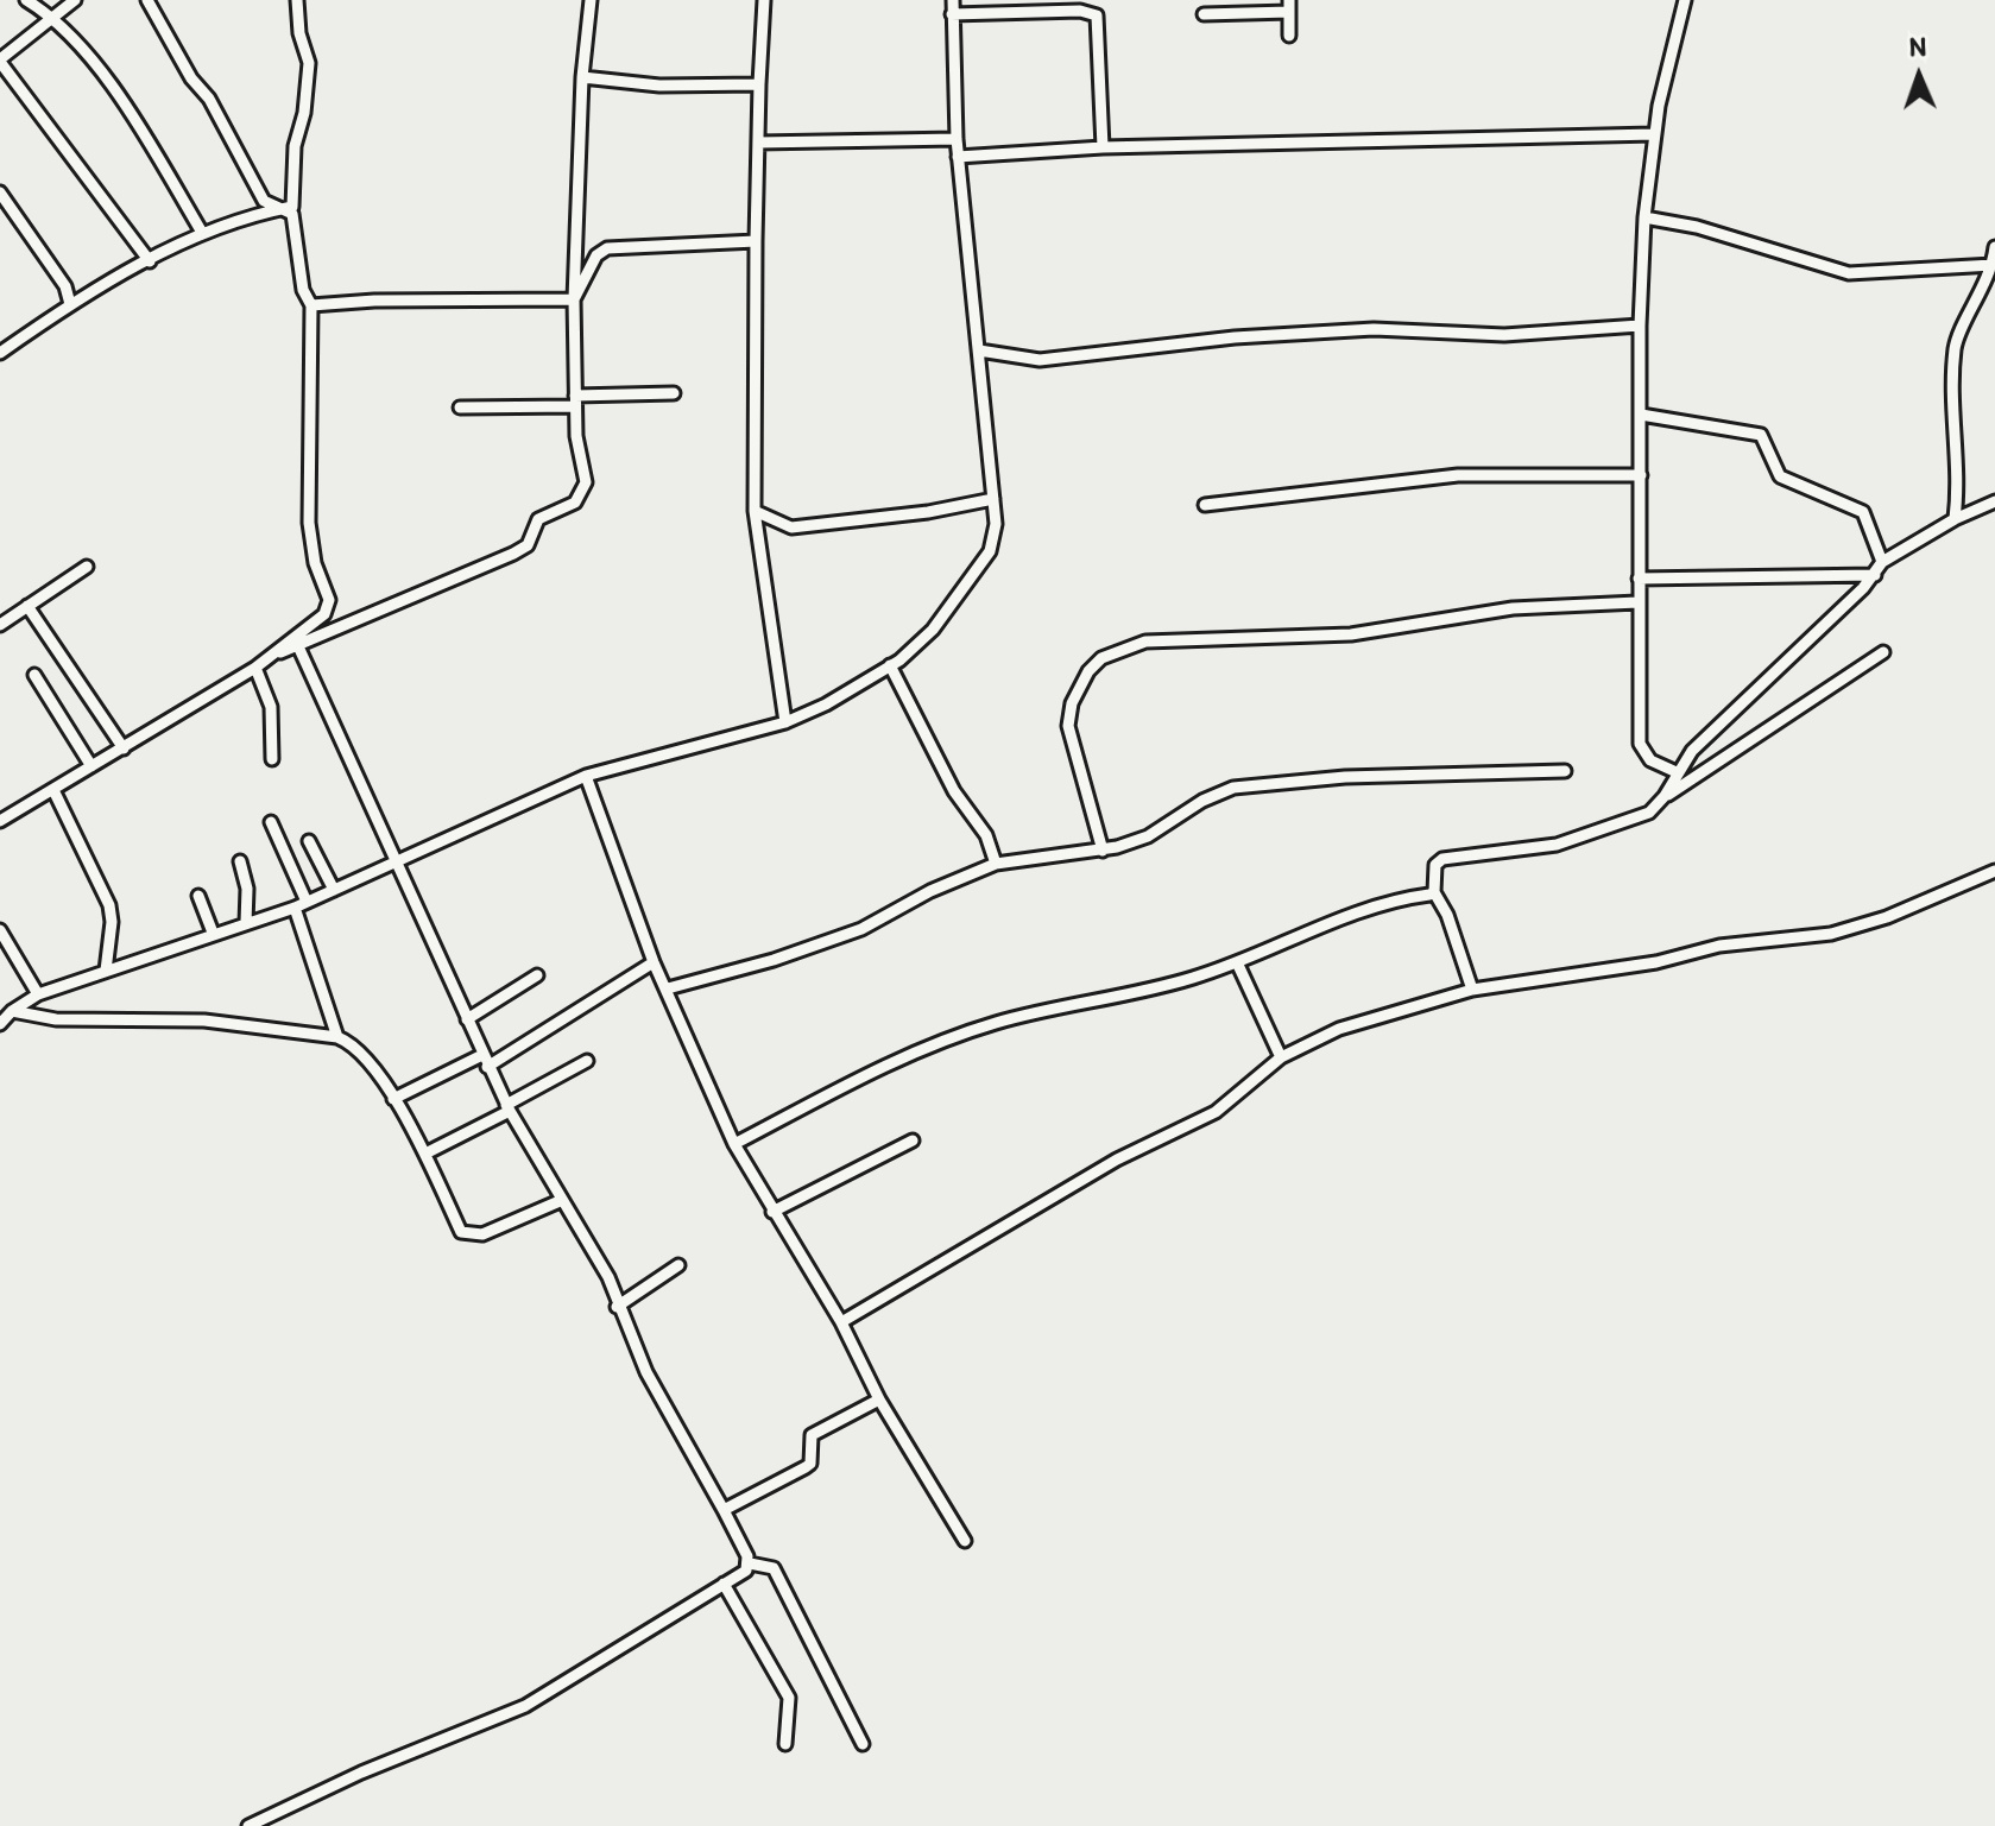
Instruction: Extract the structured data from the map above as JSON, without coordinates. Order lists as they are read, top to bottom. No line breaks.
{"north":"top"}
